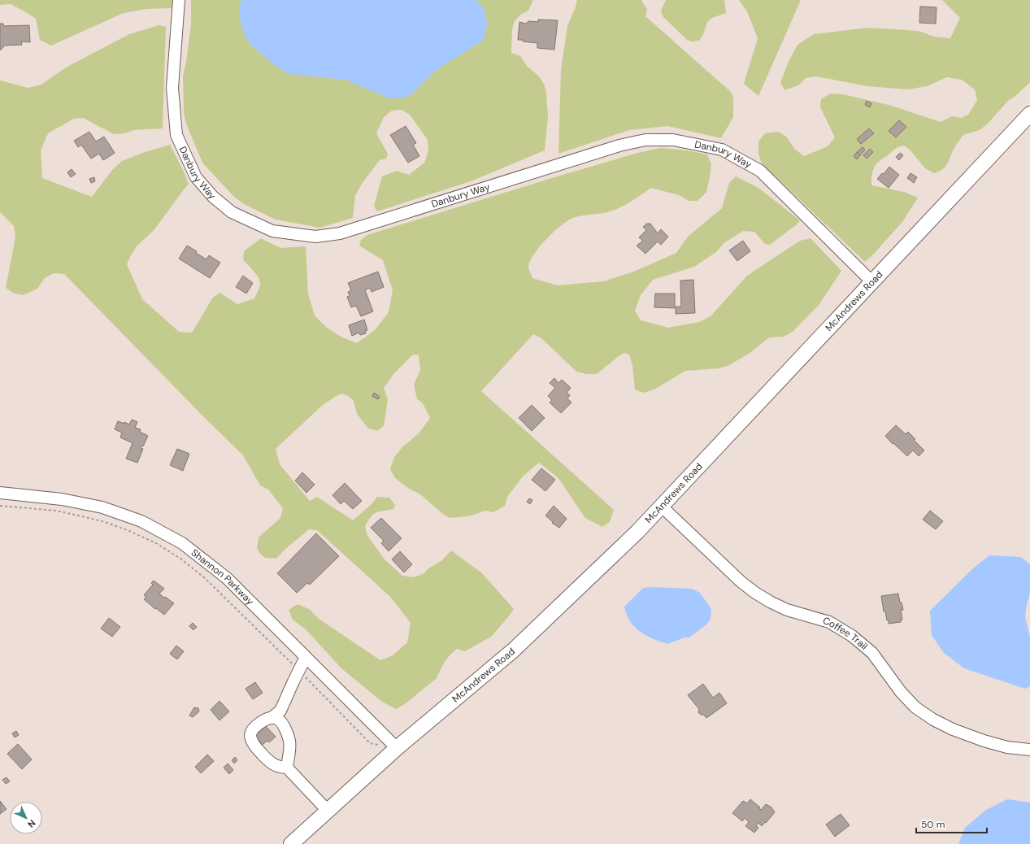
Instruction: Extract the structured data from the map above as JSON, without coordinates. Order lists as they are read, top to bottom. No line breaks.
{"streets":{"main road":["McAndrews Road"],"street":["Danbury Way","Shannon Parkway","Coffee Trail"]},"crossings":[["Danbury Way","McAndrews Road"],["McAndrews Road","Shannon Parkway"],["McAndrews Road","Coffee Trail"]],"scale_bar":"50 m","north":"bottom right"}
